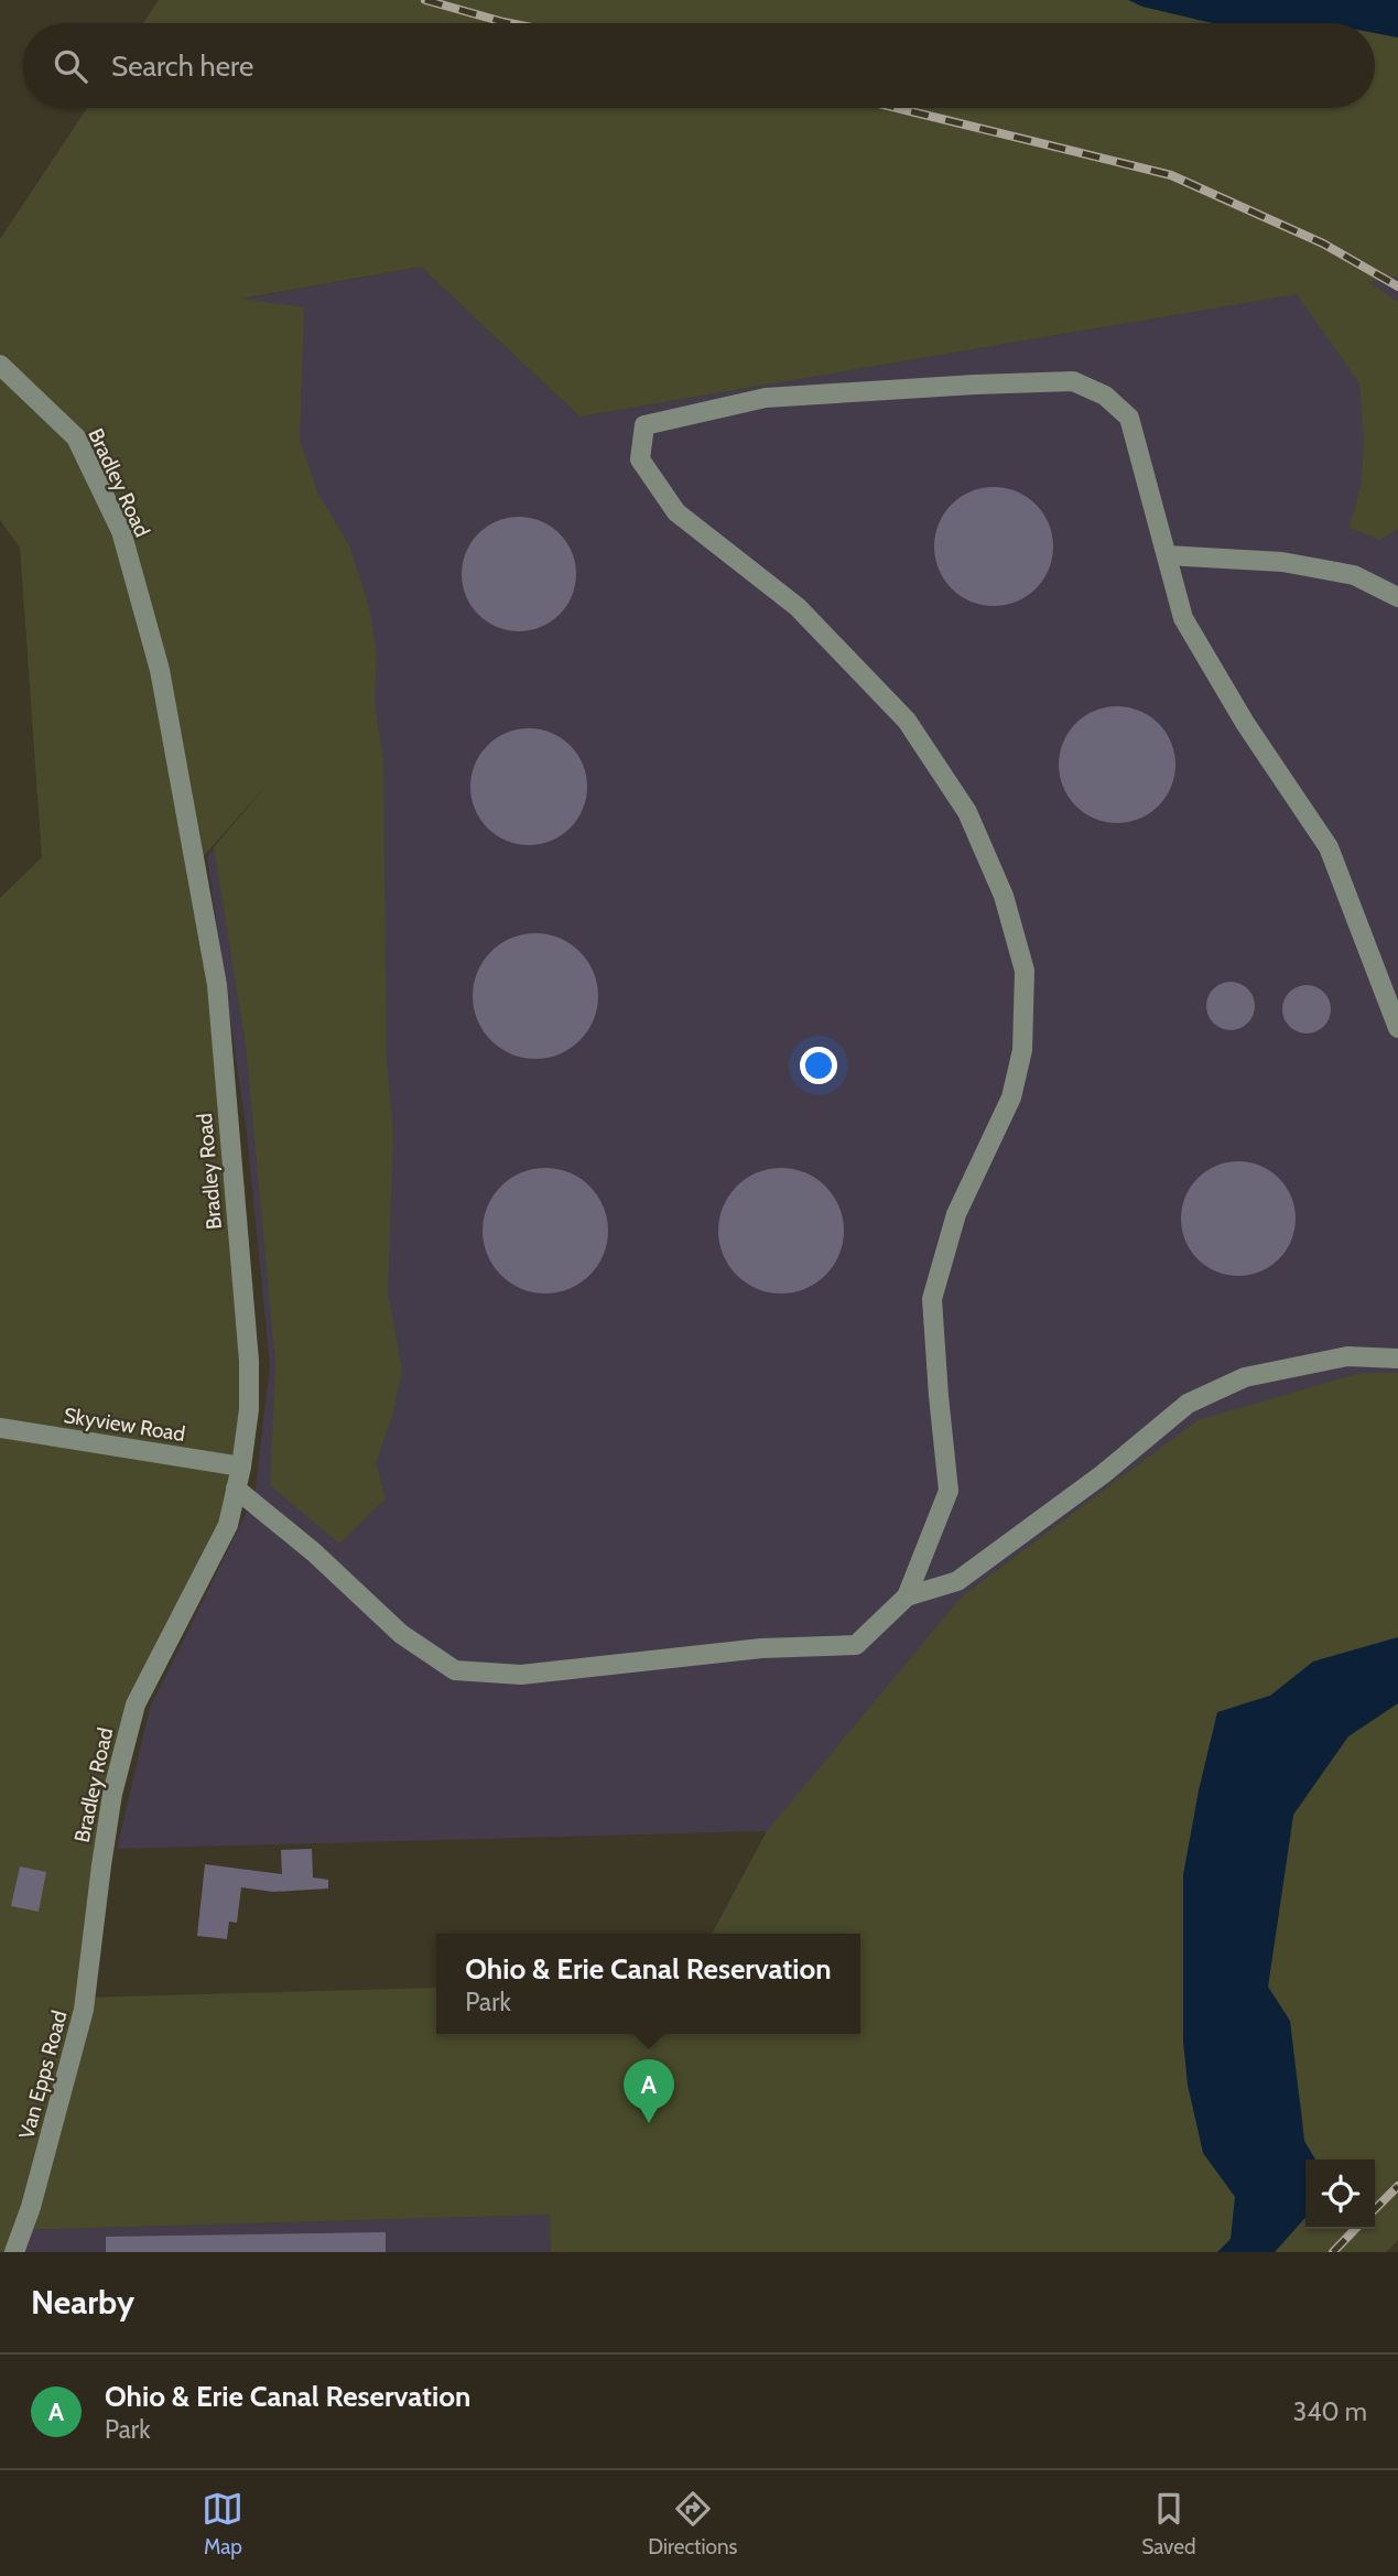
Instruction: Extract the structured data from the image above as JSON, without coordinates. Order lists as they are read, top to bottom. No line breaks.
{"streets":{"street":["Bradley Road","Skyview Road","Van Epps Road"]},"crossings":[["Bradley Road","Skyview Road"],["Bradley Road","Van Epps Road"]],"page":{"search":"Search here","popup":["Ohio & Erie Canal Reservation","Park"],"pins":"A","heading":"Nearby","list":[{"mark":"A","name":"Ohio & Erie Canal Reservation","note":"Park","value":"340 m"}],"nav":["Map","Directions","Saved"]}}
